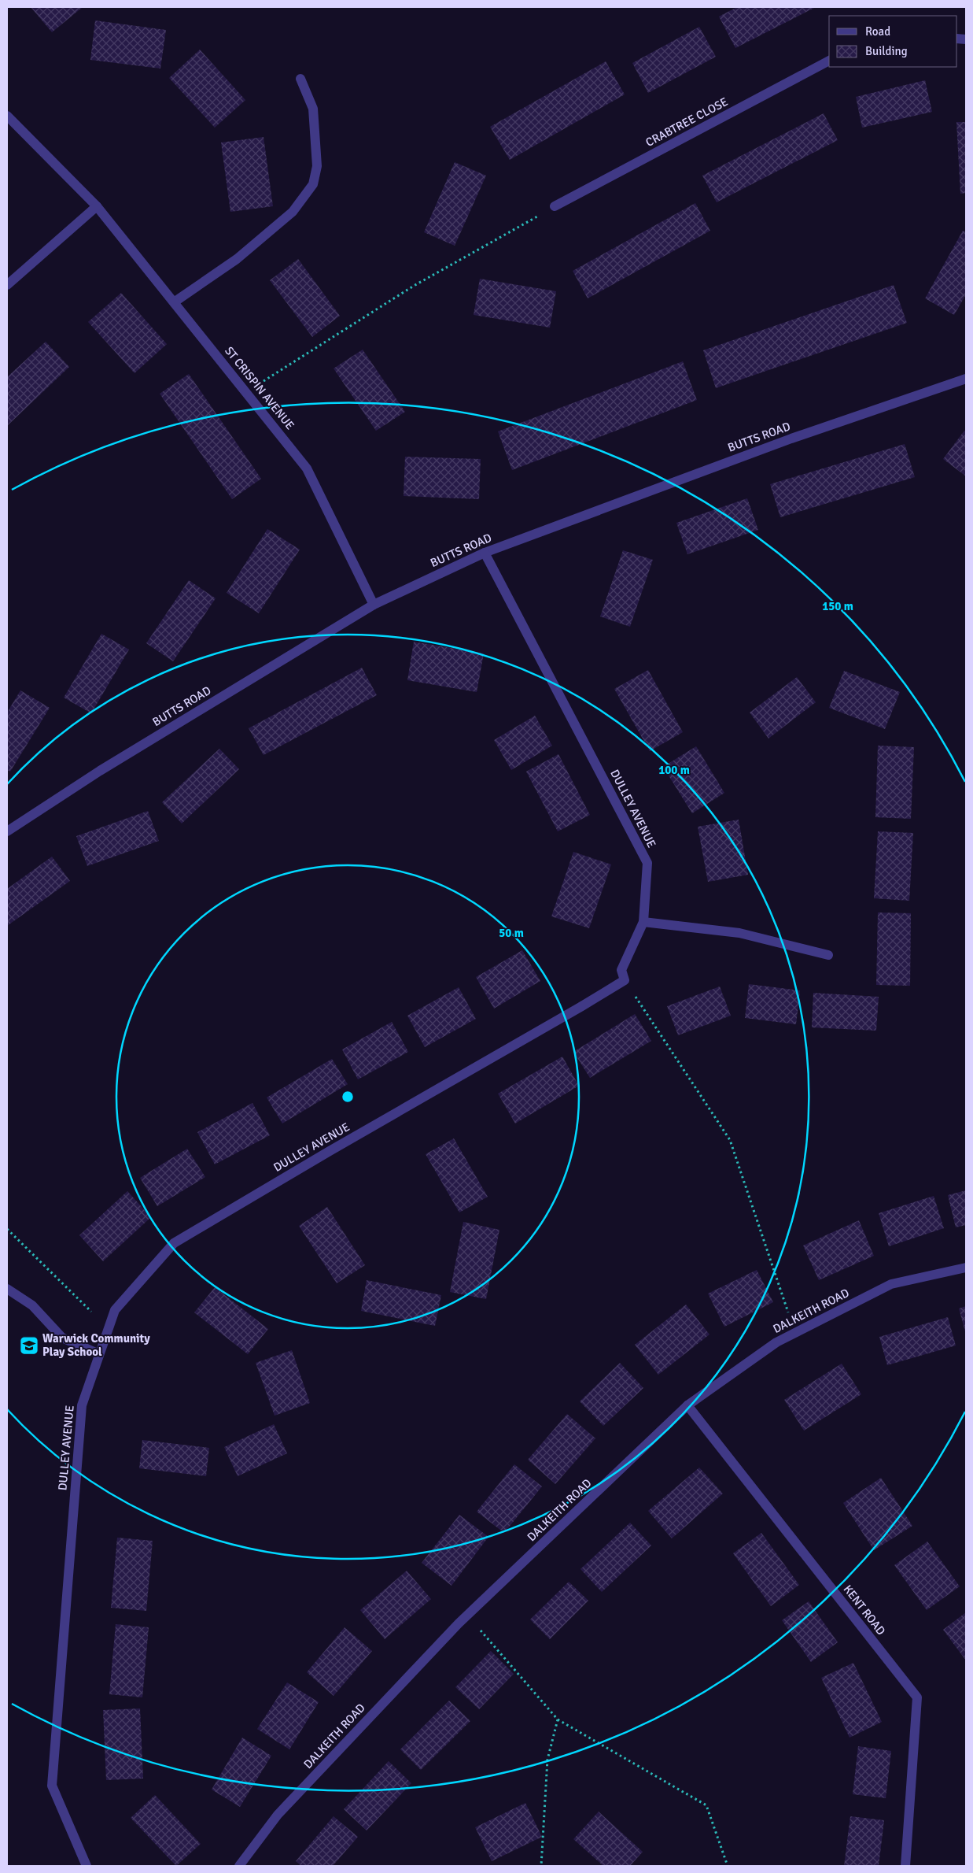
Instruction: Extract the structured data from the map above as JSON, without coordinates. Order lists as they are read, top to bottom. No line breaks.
{"streets":{"street":["CRABTREE CLOSE","ST CRISPIN AVENUE","BUTTS ROAD","DULLEY AVENUE","DALKEITH ROAD","KENT ROAD"]},"crossings":[["ST CRISPIN AVENUE","BUTTS ROAD"],["BUTTS ROAD","DULLEY AVENUE"],["DALKEITH ROAD","KENT ROAD"]],"places":{"school or university":["Warwick Community Play School"]},"legend":["Road","Building"],"rings":["150 m","100 m","50 m"]}
